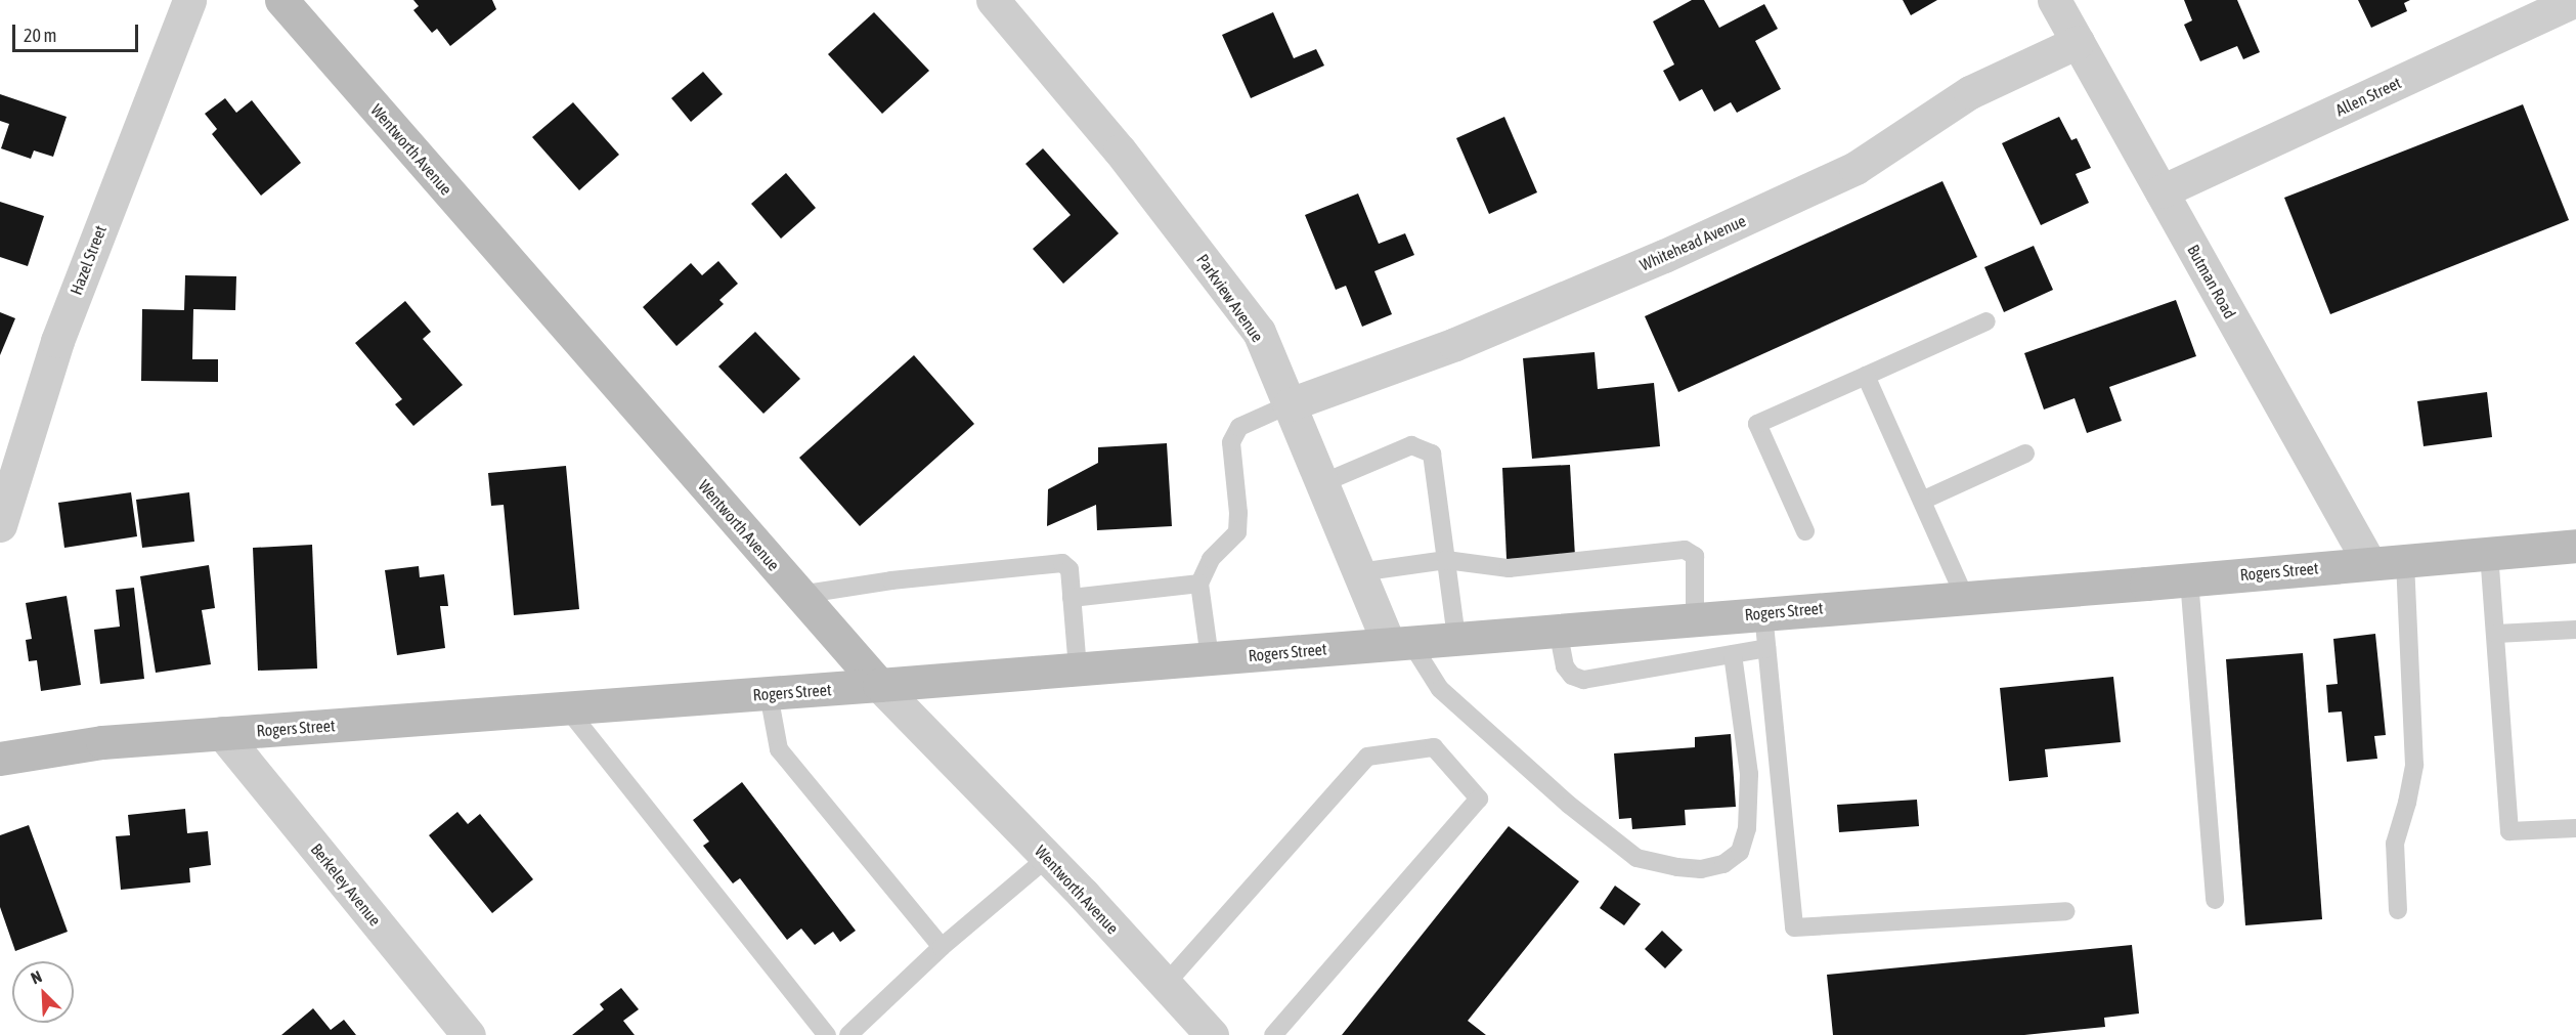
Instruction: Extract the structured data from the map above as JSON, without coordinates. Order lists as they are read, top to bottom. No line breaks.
{"streets":{"main road":["Wentworth Avenue","Rogers Street"],"street":["Allen Street","Whitehead Avenue","Hazel Street","Butman Road","Parkview Avenue","Berkeley Avenue"]},"crossings":[["Allen Street","Butman Road"],["Wentworth Avenue","Rogers Street"],["Whitehead Avenue","Butman Road"],["Whitehead Avenue","Parkview Avenue"],["Butman Road","Rogers Street"],["Parkview Avenue","Rogers Street"],["Rogers Street","Berkeley Avenue"]],"scale_bar":"20 m","north":"top left"}
